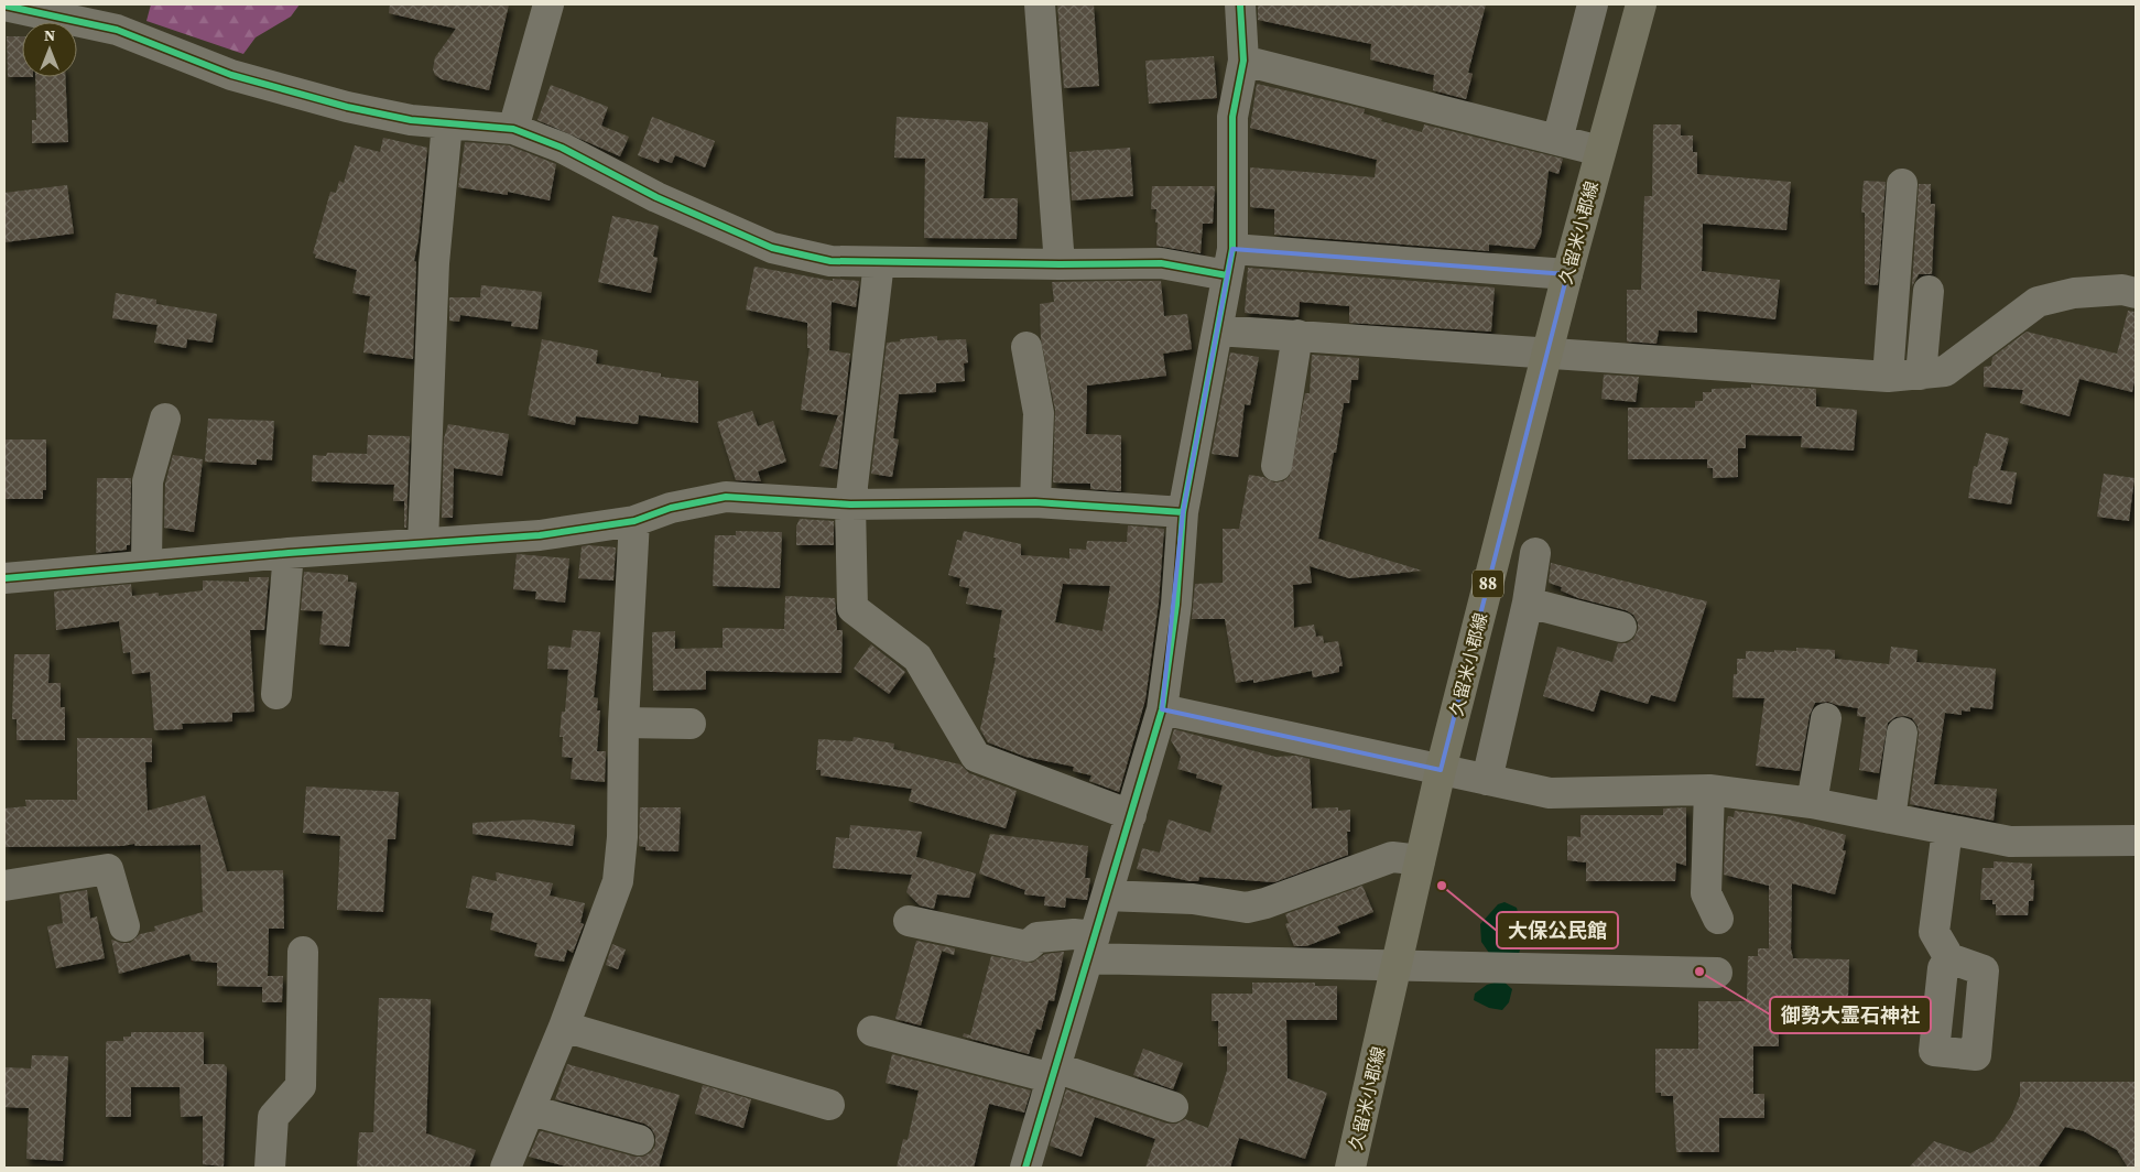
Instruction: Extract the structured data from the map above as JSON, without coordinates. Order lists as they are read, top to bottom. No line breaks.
{"streets":{"main road":["久留米小郡線","88"]},"places":["大保公民館","御勢大霊石神社"],"north":"top"}
